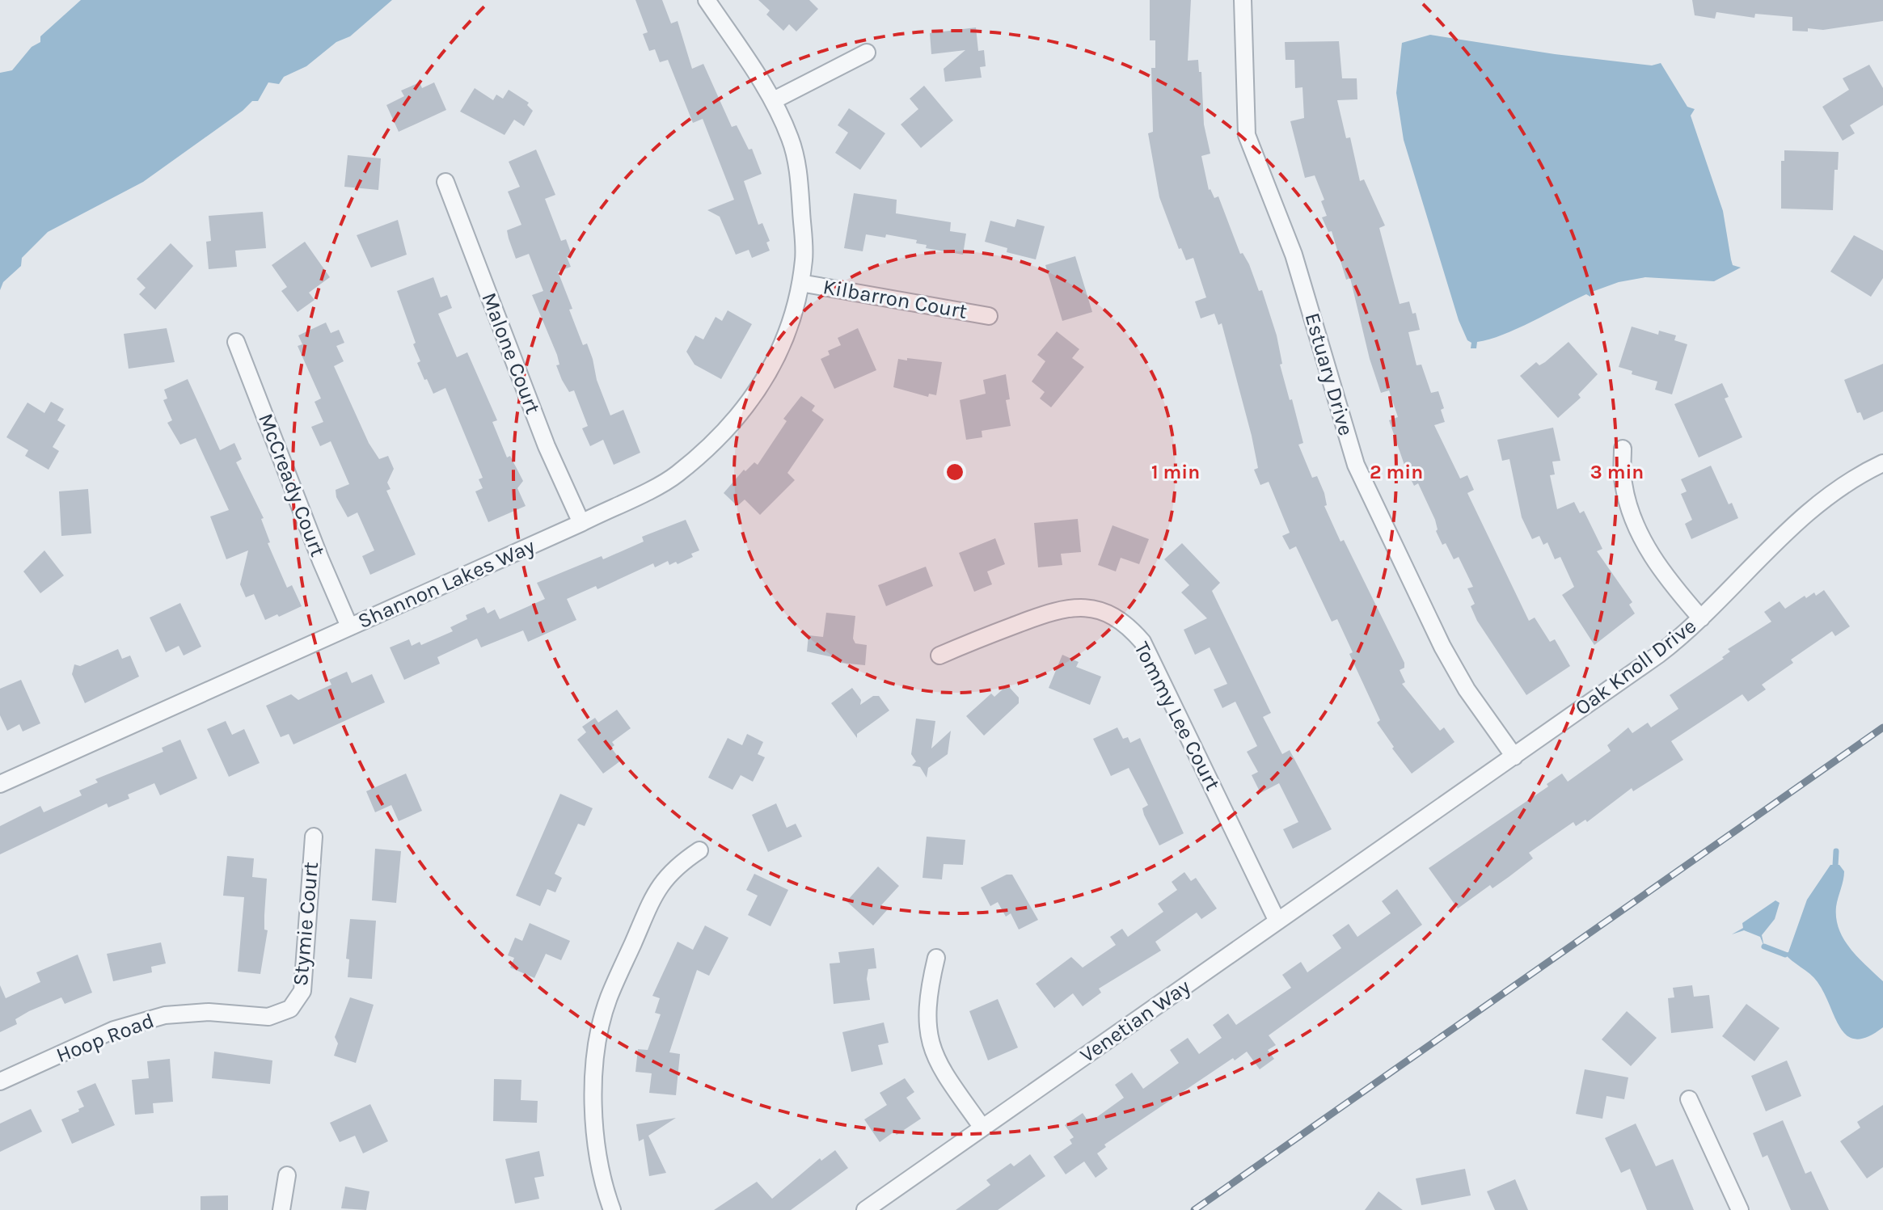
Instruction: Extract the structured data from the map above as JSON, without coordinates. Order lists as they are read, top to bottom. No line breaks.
{"streets":{"street":["Kilbarron Court","Malone Court","Estuary Drive","McCready Court","Shannon Lakes Way","Oak Knoll Drive","Tommy Lee Court","Stymie Court","Venetian Way","Hoop Road"]},"crossings":[["Kilbarron Court","Shannon Lakes Way"],["Malone Court","Shannon Lakes Way"],["Estuary Drive","Oak Knoll Drive"],["McCready Court","Shannon Lakes Way"],["Oak Knoll Drive","Venetian Way"],["Tommy Lee Court","Venetian Way"],["Stymie Court","Hoop Road"]],"rings":["1 min","2 min","3 min"]}
